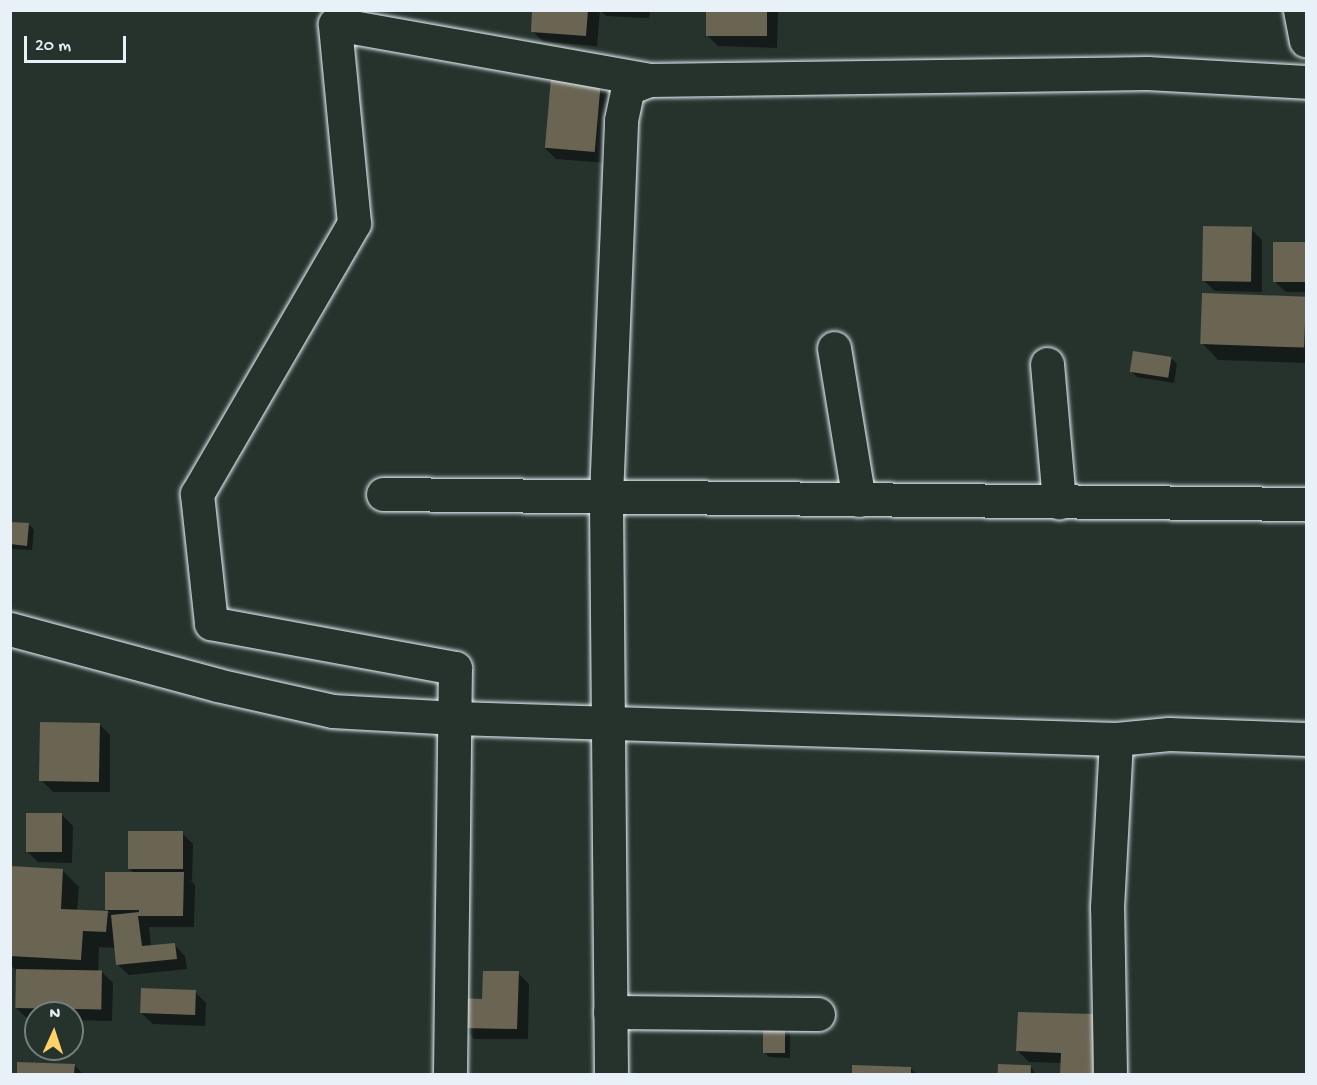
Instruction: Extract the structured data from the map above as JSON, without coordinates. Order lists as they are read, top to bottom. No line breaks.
{"scale_bar":"20 m","north":"top"}
